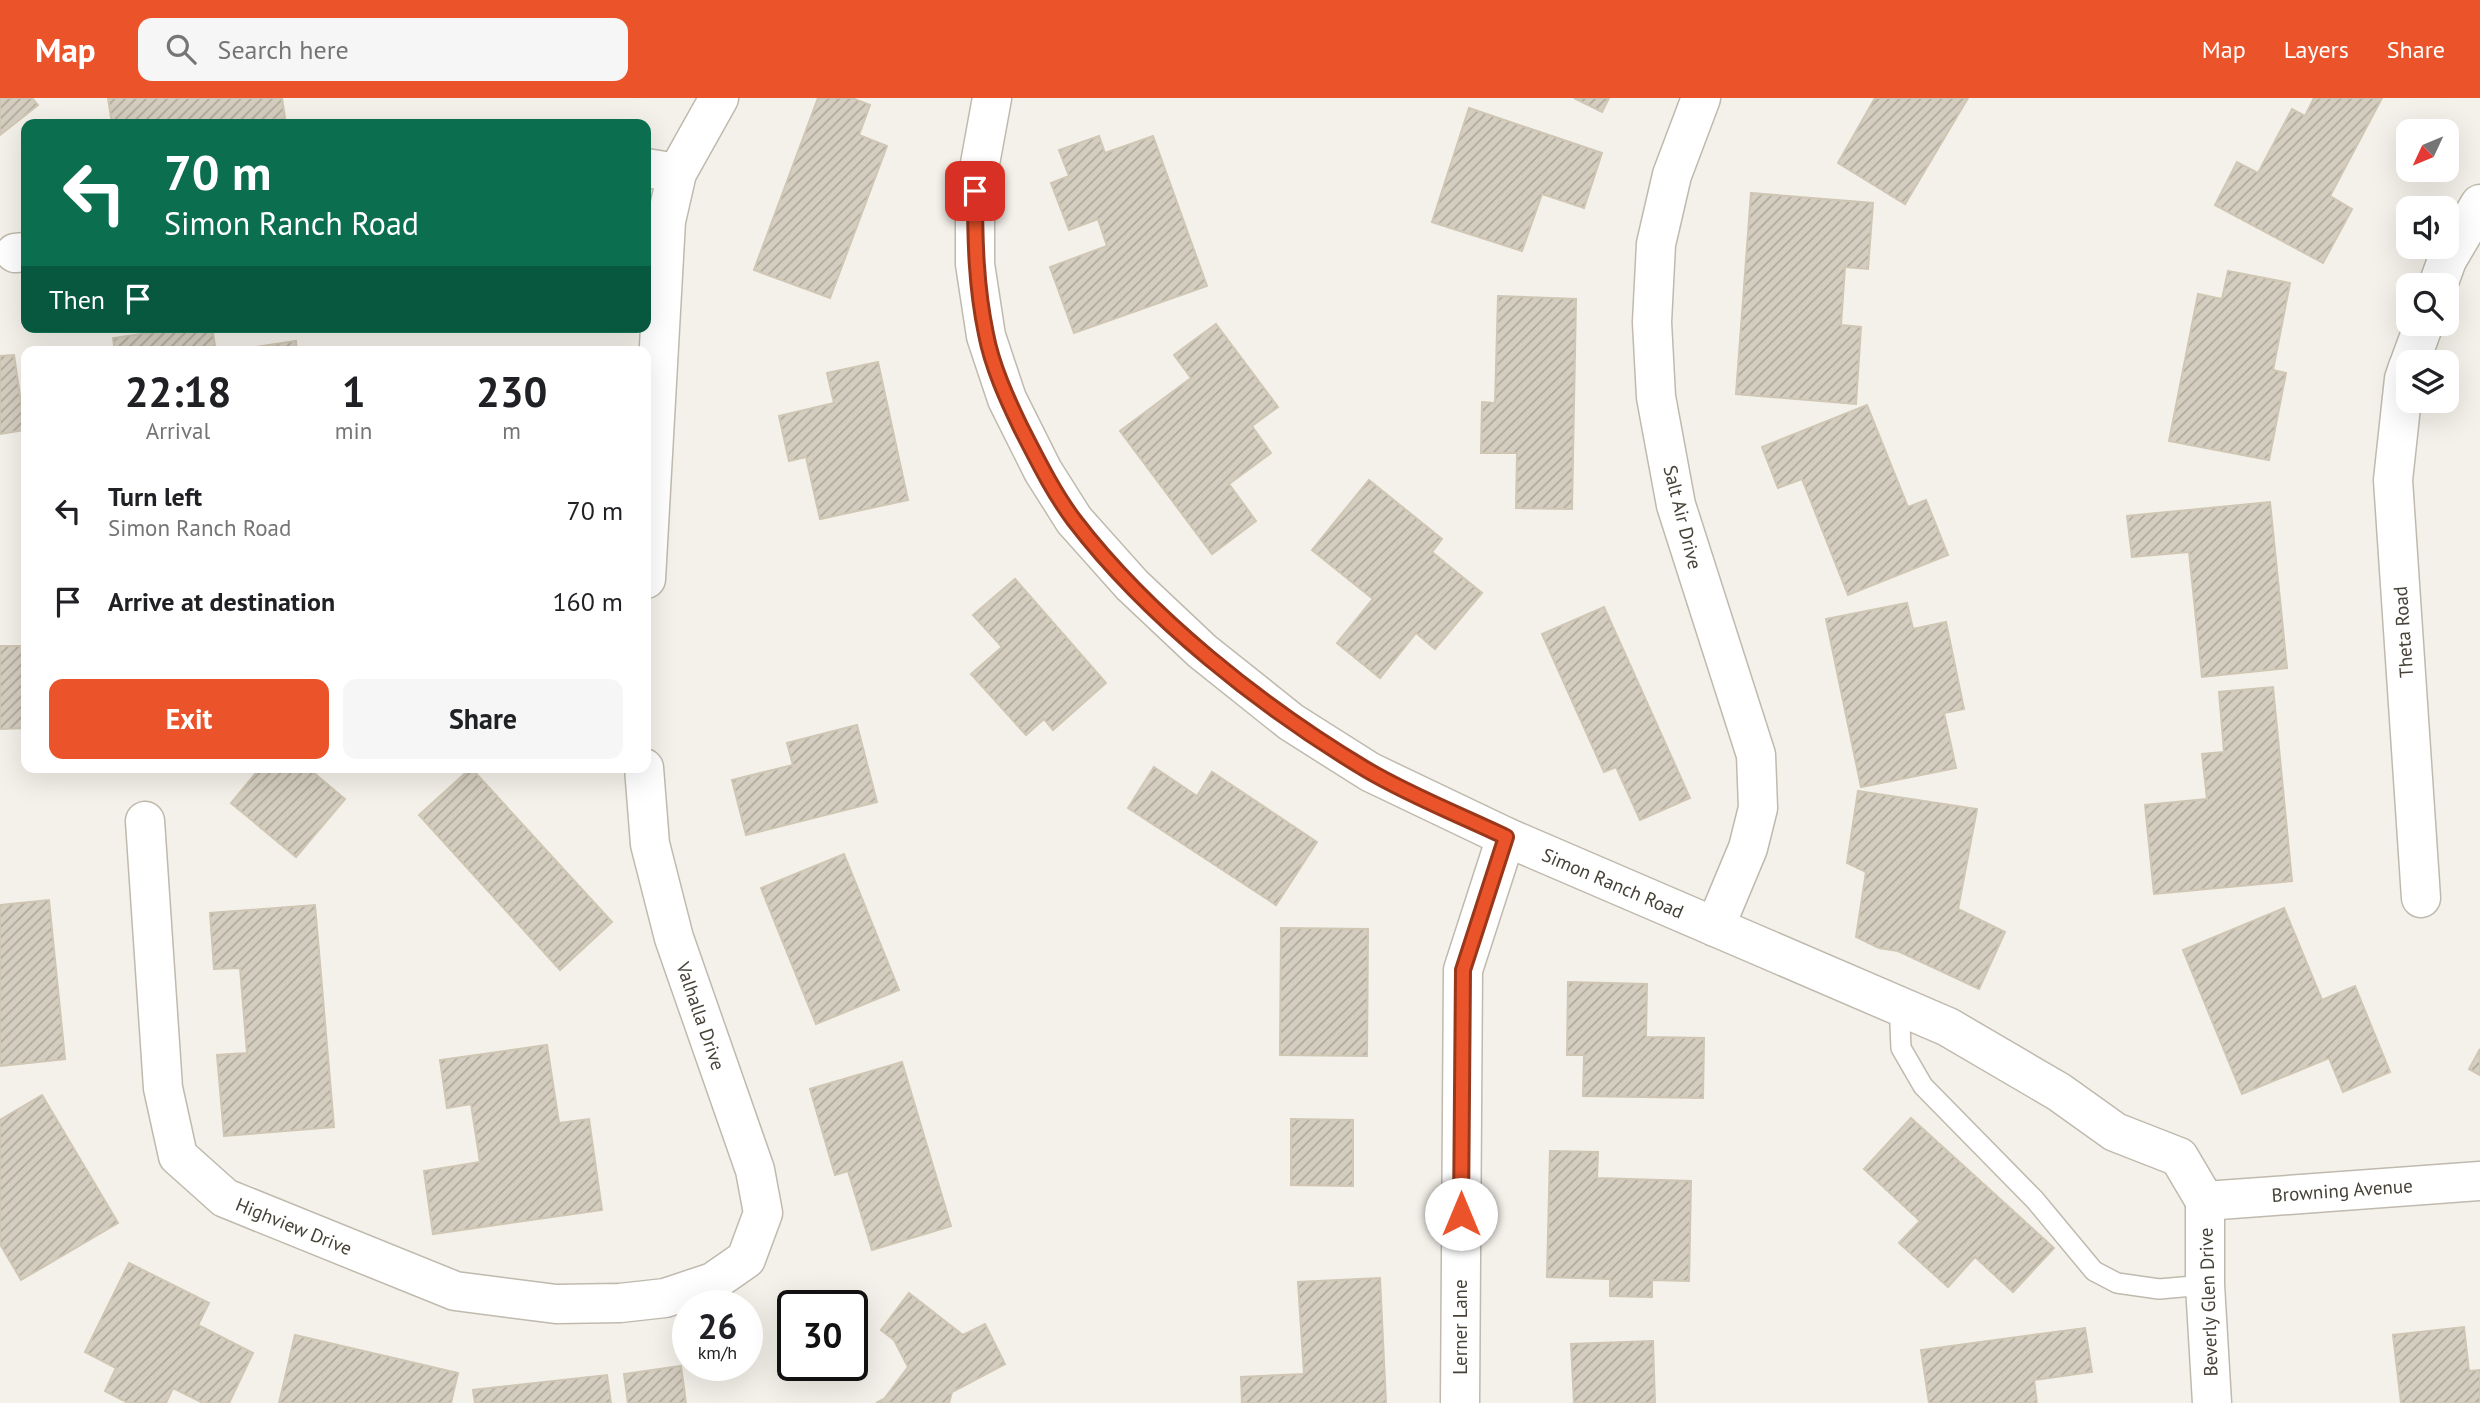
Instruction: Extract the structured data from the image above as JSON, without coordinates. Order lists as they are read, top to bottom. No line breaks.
{"streets":{"street":["Salt Air Drive","Theta Road","Simon Ranch Road","Valhalla Drive","Browning Avenue","Highview Drive","Beverly Glen Drive","Lerner Lane"]},"crossings":[["Salt Air Drive","Simon Ranch Road"],["Simon Ranch Road","Browning Avenue"],["Simon Ranch Road","Beverly Glen Drive"],["Simon Ranch Road","Lerner Lane"],["Valhalla Drive","Highview Drive"],["Browning Avenue","Beverly Glen Drive"]],"north":"bottom left","page":{"header":"Map","search":"Search here","nav":["Map","Layers","Share"],"turn":["70 m","Simon Ranch Road"],"then":"Then","eta":["22:18","Arrival","1","min","230","m"],"list":[{"name":"Turn left","note":"Simon Ranch Road","value":"70 m"},{"name":"Arrive at destination","value":"160 m"}],"buttons":["Exit","Share"],"speed":"26 km/h","limit":"30"}}
